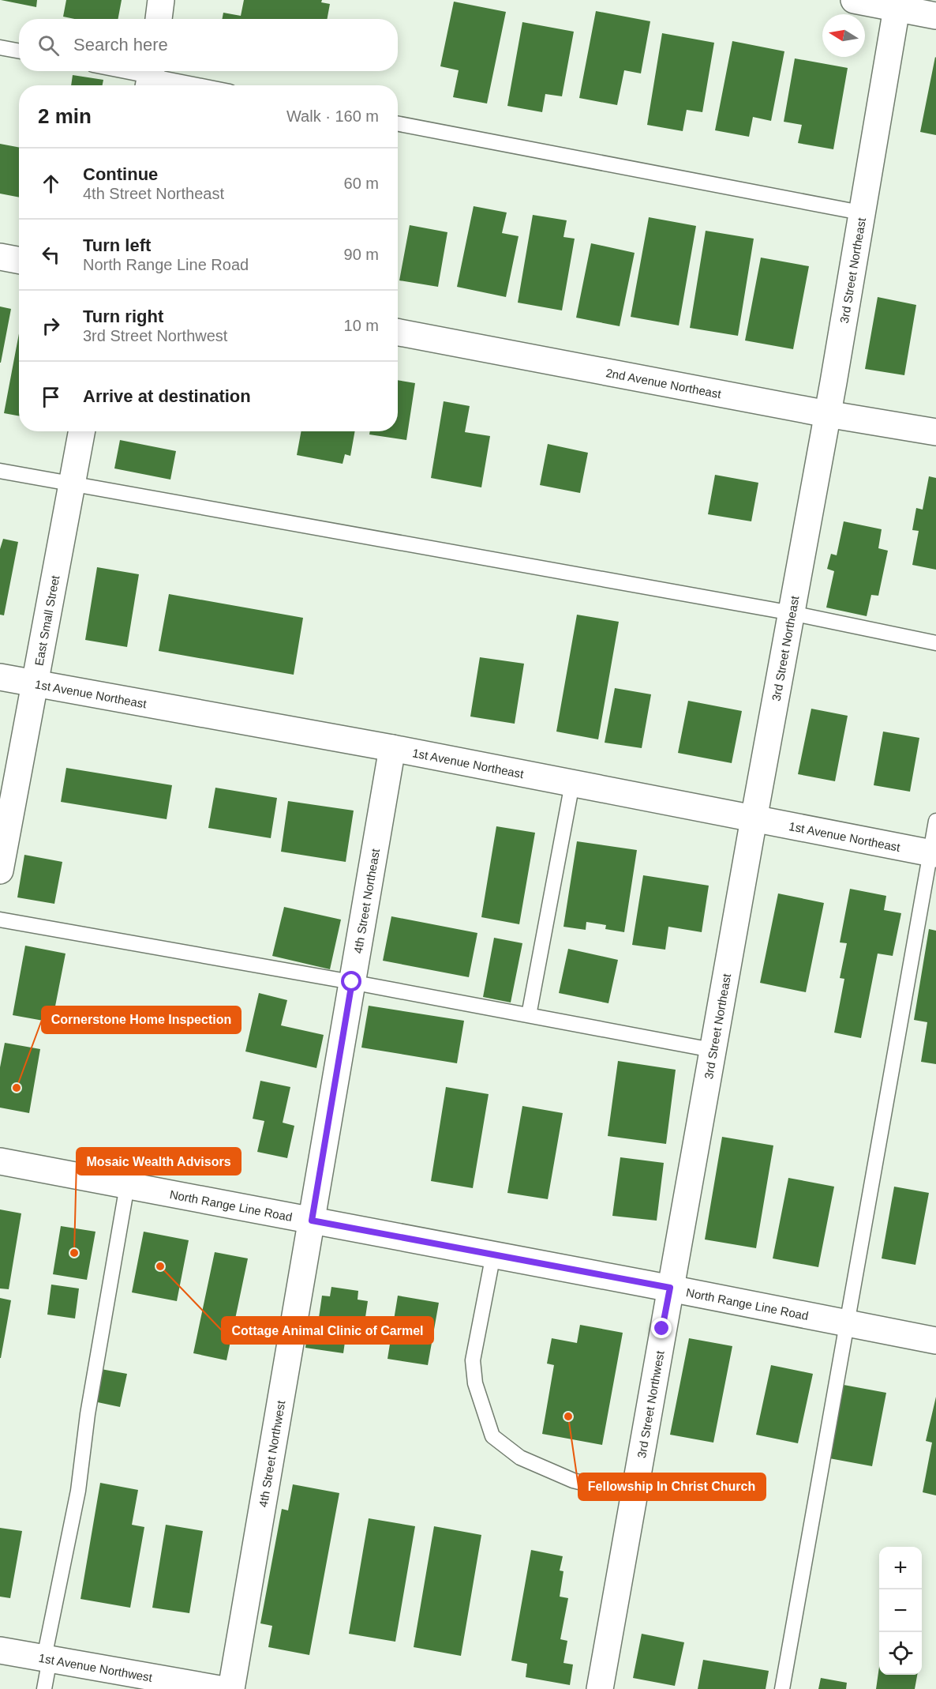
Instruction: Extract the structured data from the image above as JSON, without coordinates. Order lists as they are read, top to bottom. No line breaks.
{"streets":{"street":["3rd Street Northeast","2nd Avenue Northeast","East Small Street","1st Avenue Northeast","4th Street Northeast","North Range Line Road","3rd Street Northwest","4th Street Northwest","1st Avenue Northwest"]},"crossings":[["3rd Street Northeast","2nd Avenue Northeast"],["3rd Street Northeast","1st Avenue Northeast"],["3rd Street Northeast","North Range Line Road"],["3rd Street Northeast","3rd Street Northwest"],["East Small Street","1st Avenue Northeast"],["1st Avenue Northeast","4th Street Northeast"],["4th Street Northeast","North Range Line Road"],["4th Street Northeast","4th Street Northwest"],["North Range Line Road","3rd Street Northwest"],["North Range Line Road","4th Street Northwest"]],"places":["Cornerstone Home Inspection","Mosaic Wealth Advisors","Cottage Animal Clinic of Carmel","Fellowship In Christ Church"],"north":"left","page":{"search":"Search here","heading":["2 min","Walk · 160 m"],"list":[["Continue","4th Street Northeast","60 m"],["Turn left","North Range Line Road","90 m"],["Turn right","3rd Street Northwest","10 m"],"Arrive at destination"],"map_buttons":["+","−"]}}
